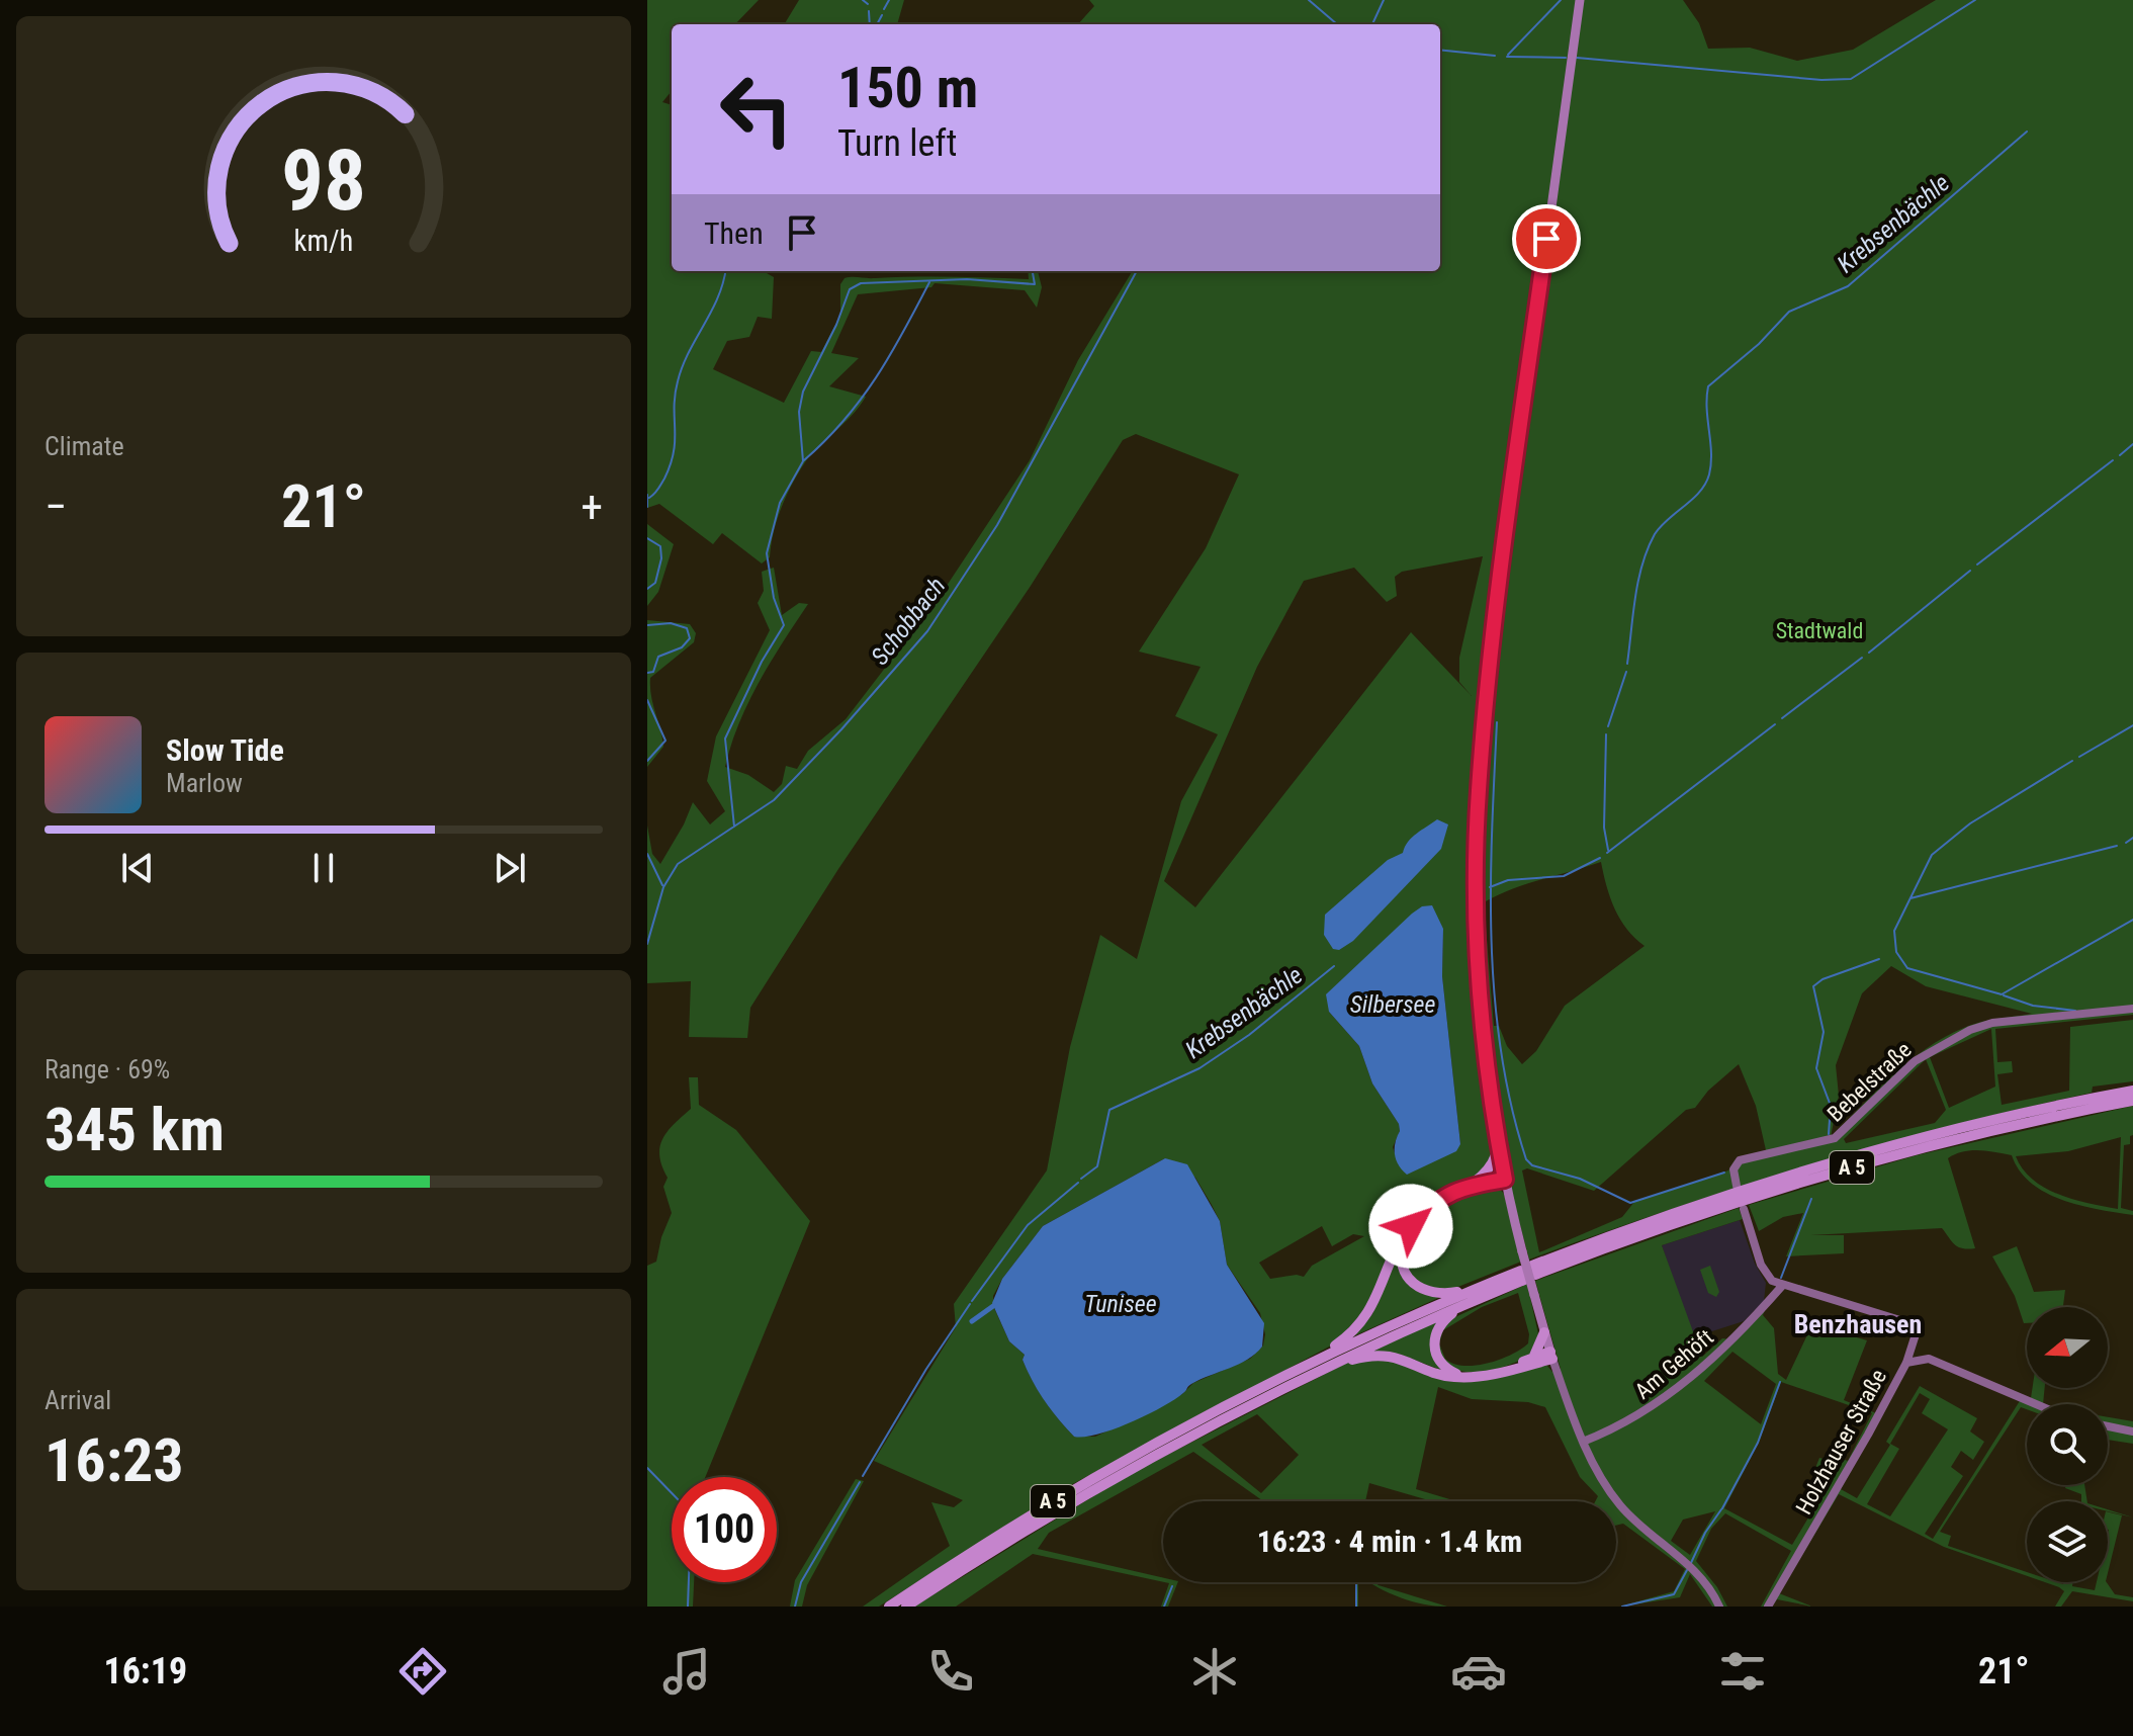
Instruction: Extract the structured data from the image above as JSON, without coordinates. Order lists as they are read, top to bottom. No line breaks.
{"streets":{"highway":["A 5"],"street":["Bebelstraße","Am Gehöft","Holzhauser Straße"]},"districts":["Benzhausen"],"water":["Krebsenbächle","Schobbach","Silbersee","Tunisee"],"parks":["Stadtwald"],"north":"left","page":{"turn":["150 m","Turn left"],"then":"Then","tile":["Climate",["Range · 69%","345 km"],["Arrival","16:23"]],"heat":["−","21°","+"],"song":["Slow Tide","Marlow"],"limit":"100","trip":"16:23 · 4 min · 1.4 km","tabs":["16:19","21°"],"gauge":["98","km/h"]}}
